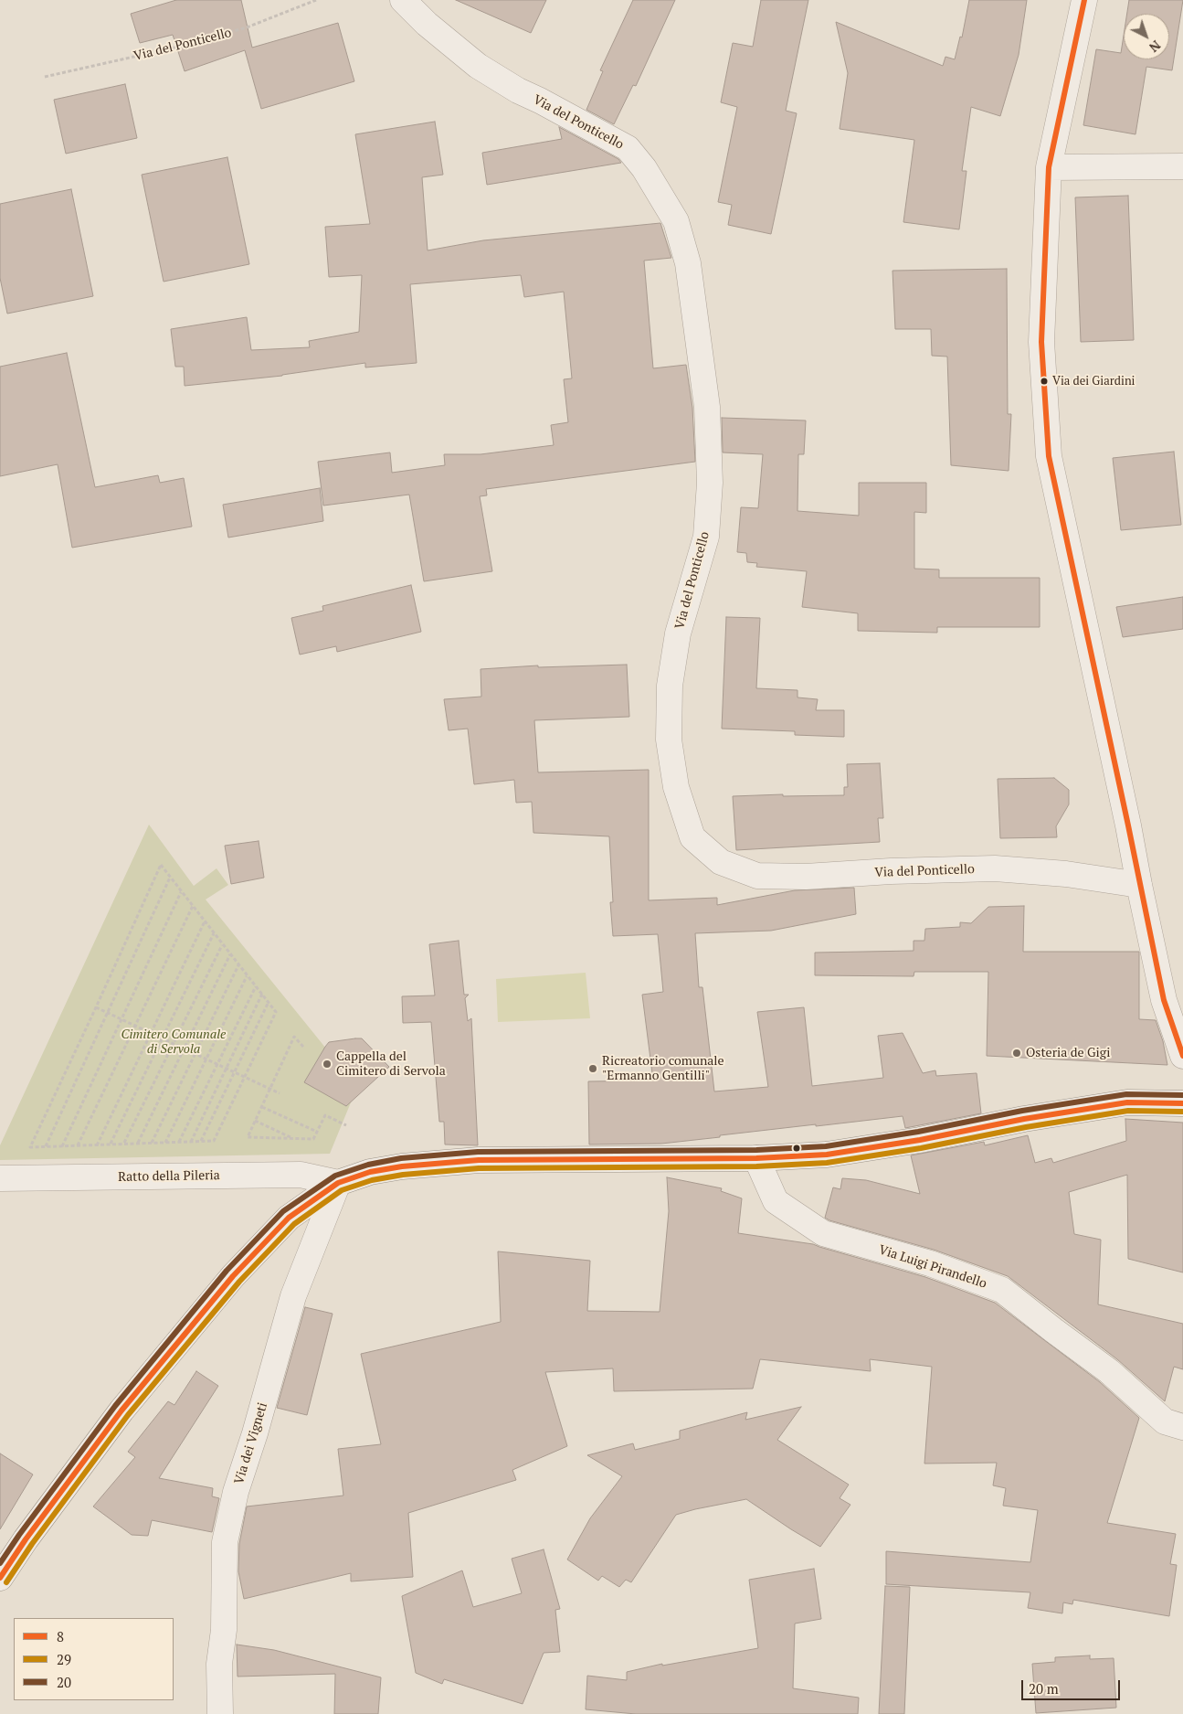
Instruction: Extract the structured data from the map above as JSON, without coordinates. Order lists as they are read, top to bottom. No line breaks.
{"streets":{"street":["Via del Ponticello","Ratto della Pileria","Via Luigi Pirandello","Via dei Vigneti"]},"crossings":[["Ratto della Pileria","Via dei Vigneti"]],"parks":["Cimitero Comunale di Servola"],"places":["Via dei Giardini","Osteria de Gigi","Cappella del Cimitero di Servola","Ricreatorio comunale \"Ermanno Gentilli\""],"lines":["transit line 8","transit line 20","transit line 29"],"legend":["8","29","20"],"scale_bar":"20 m","north":"bottom right"}
